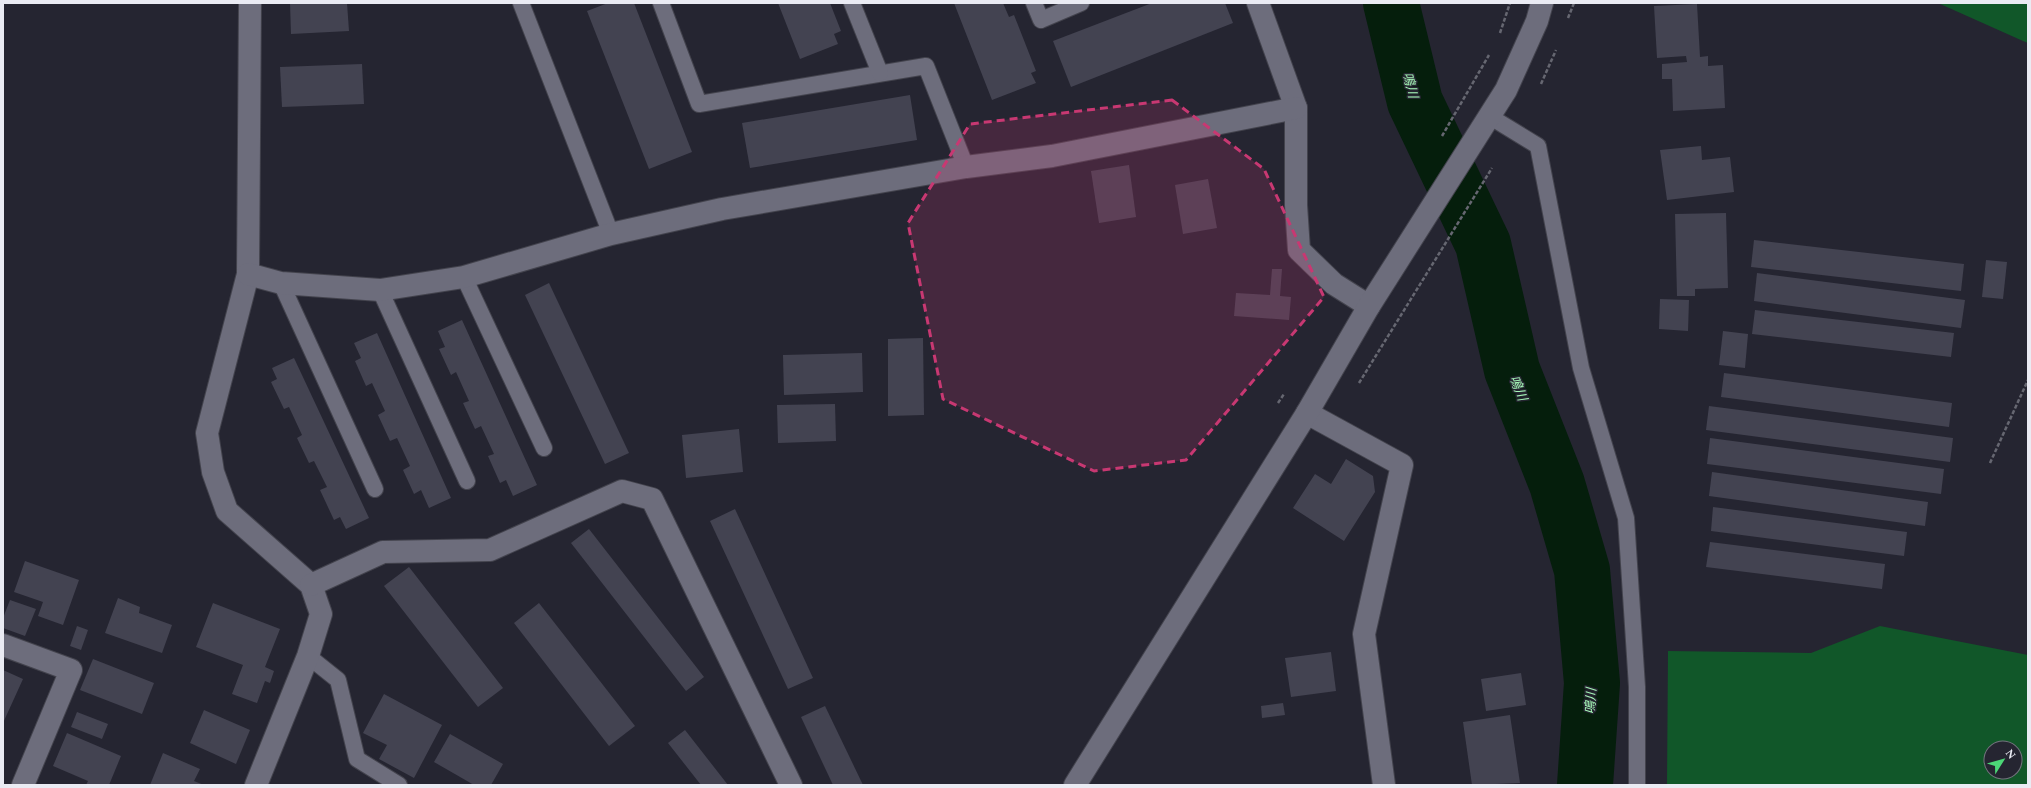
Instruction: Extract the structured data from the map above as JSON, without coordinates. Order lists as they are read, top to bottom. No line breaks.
{"water":["鳴川"],"north":"top right"}
